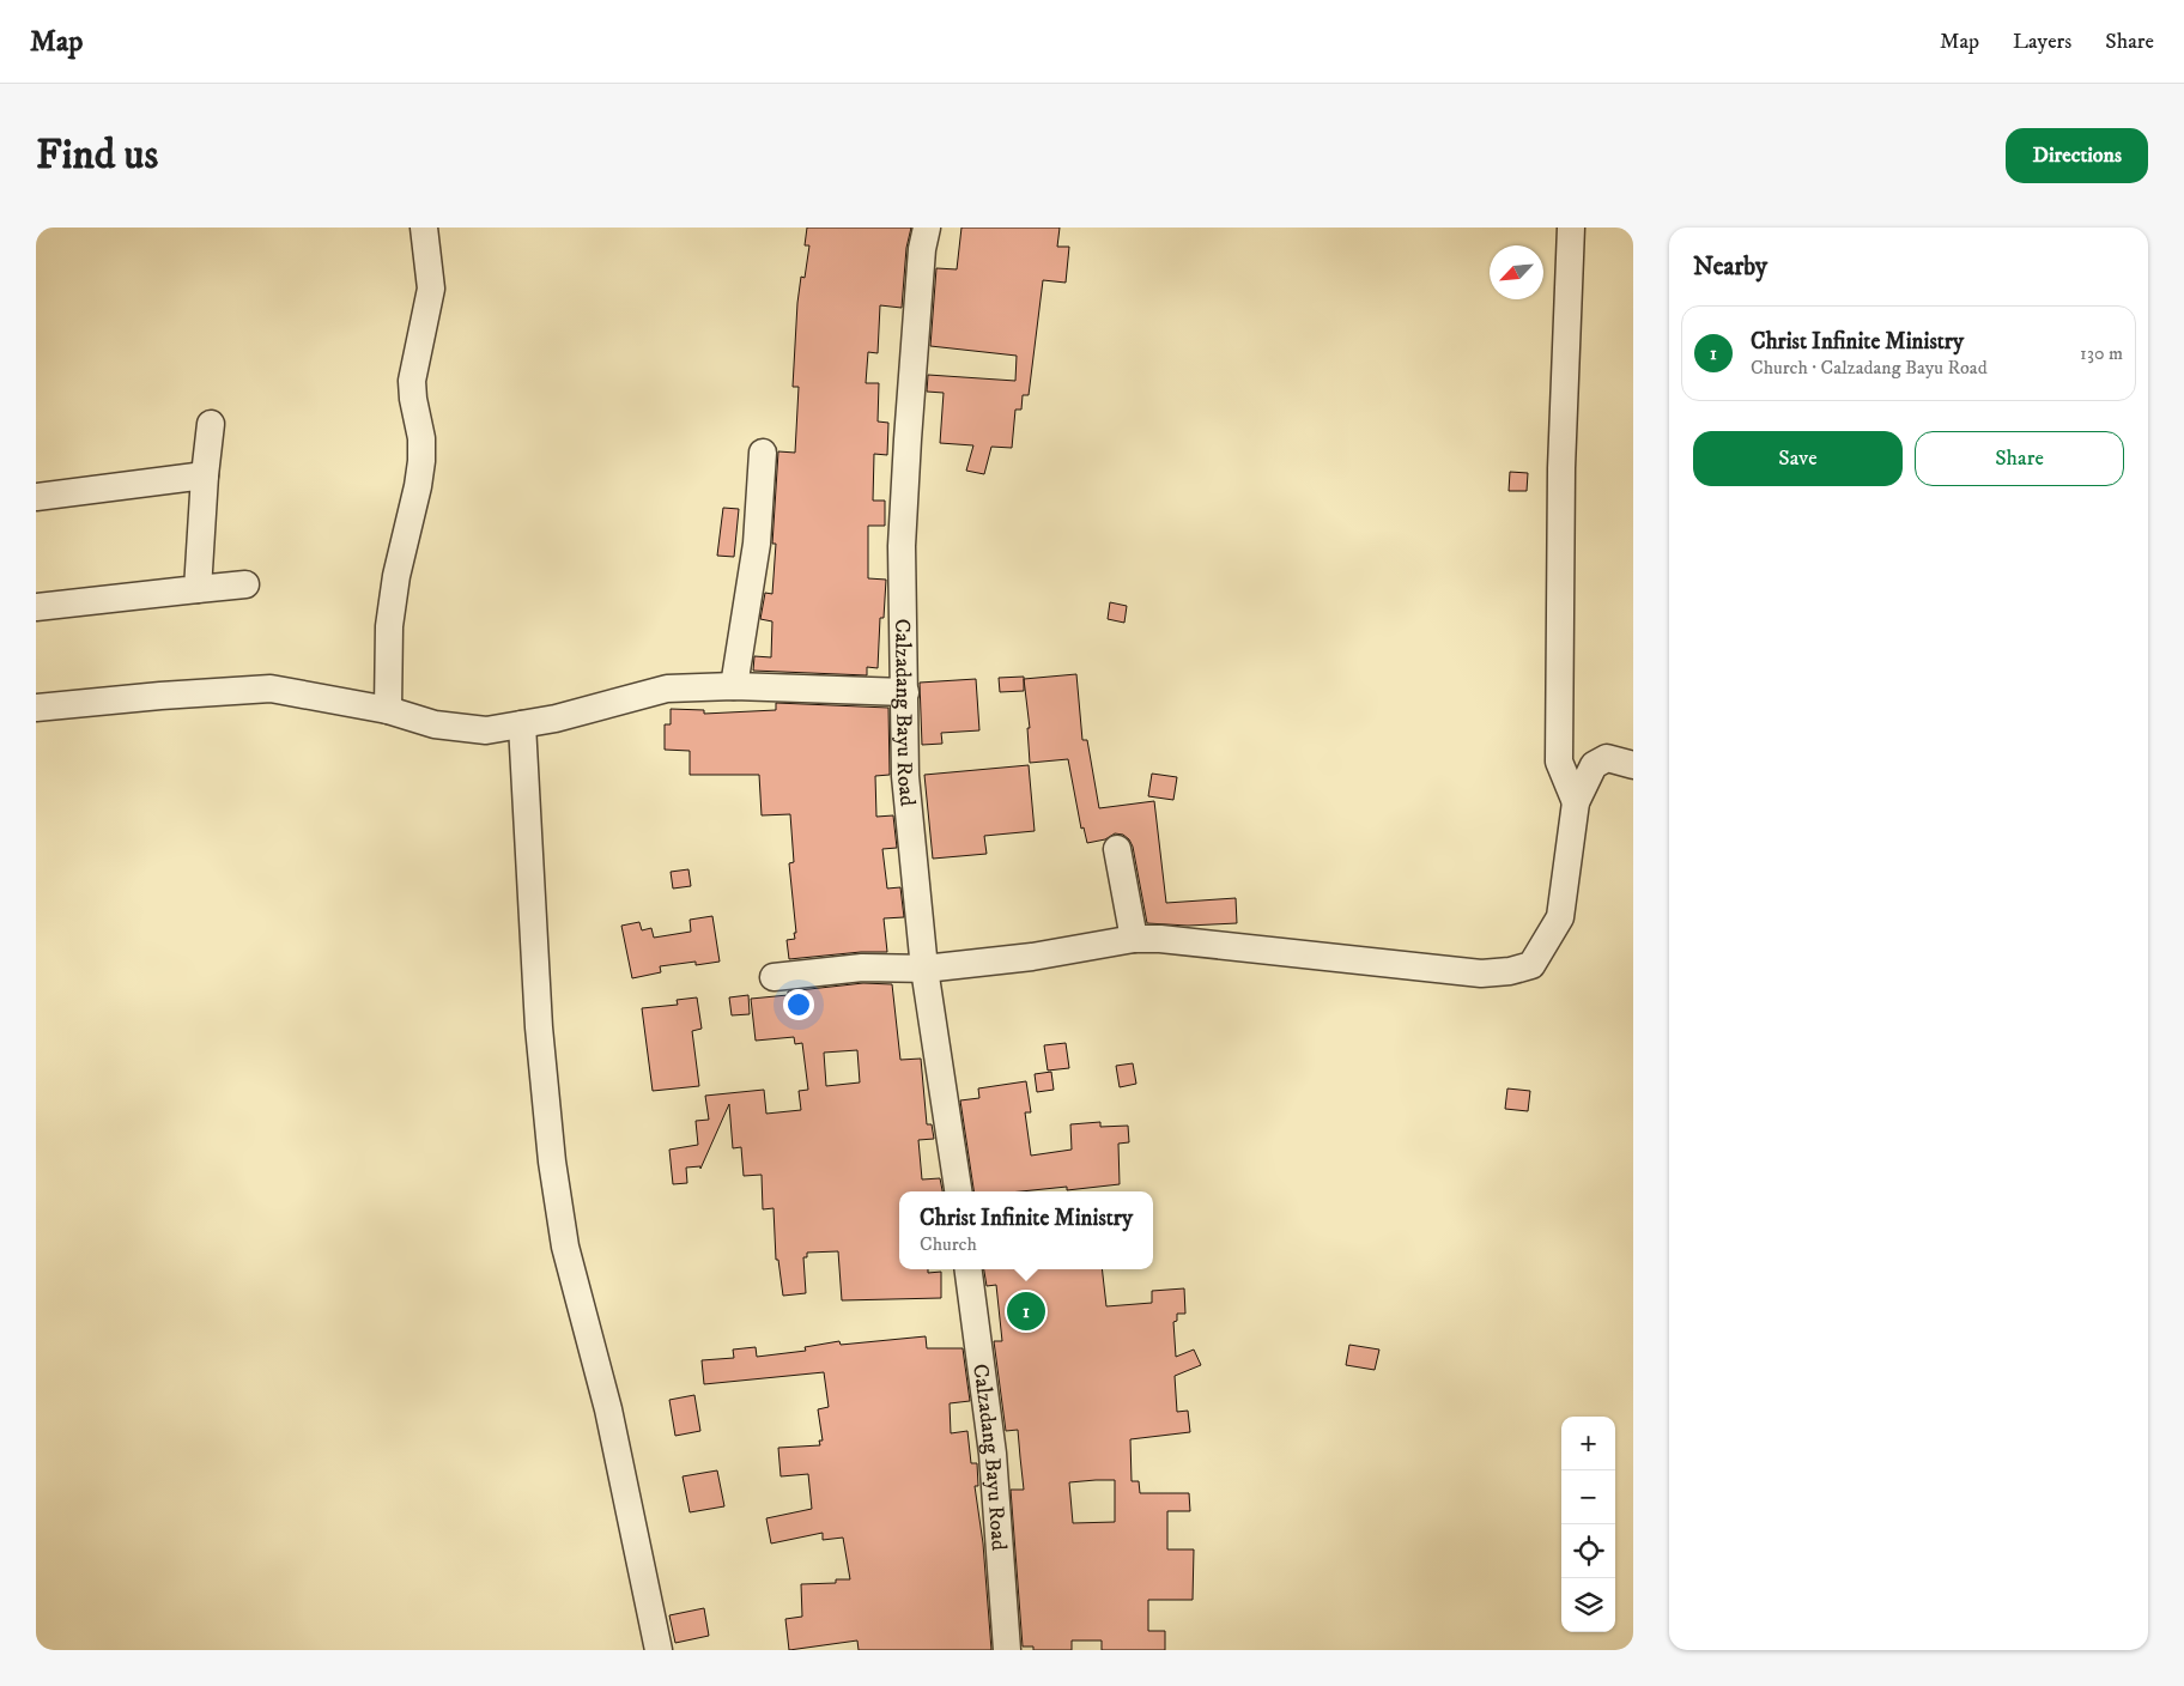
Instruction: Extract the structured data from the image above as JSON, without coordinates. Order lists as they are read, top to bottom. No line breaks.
{"streets":{"street":["Calzadang Bayu Road"]},"north":"bottom left","page":{"header":"Map","nav":["Map","Layers","Share"],"buttons":["Directions",["Save","Share"]],"title":"Find us","heading":"Nearby","list":[{"mark":"1","name":"Christ Infinite Ministry","note":"Church · Calzadang Bayu Road","value":"130 m"}],"popup":["Christ Infinite Ministry","Church"],"pins":"1","map_buttons":["+","−"]}}
